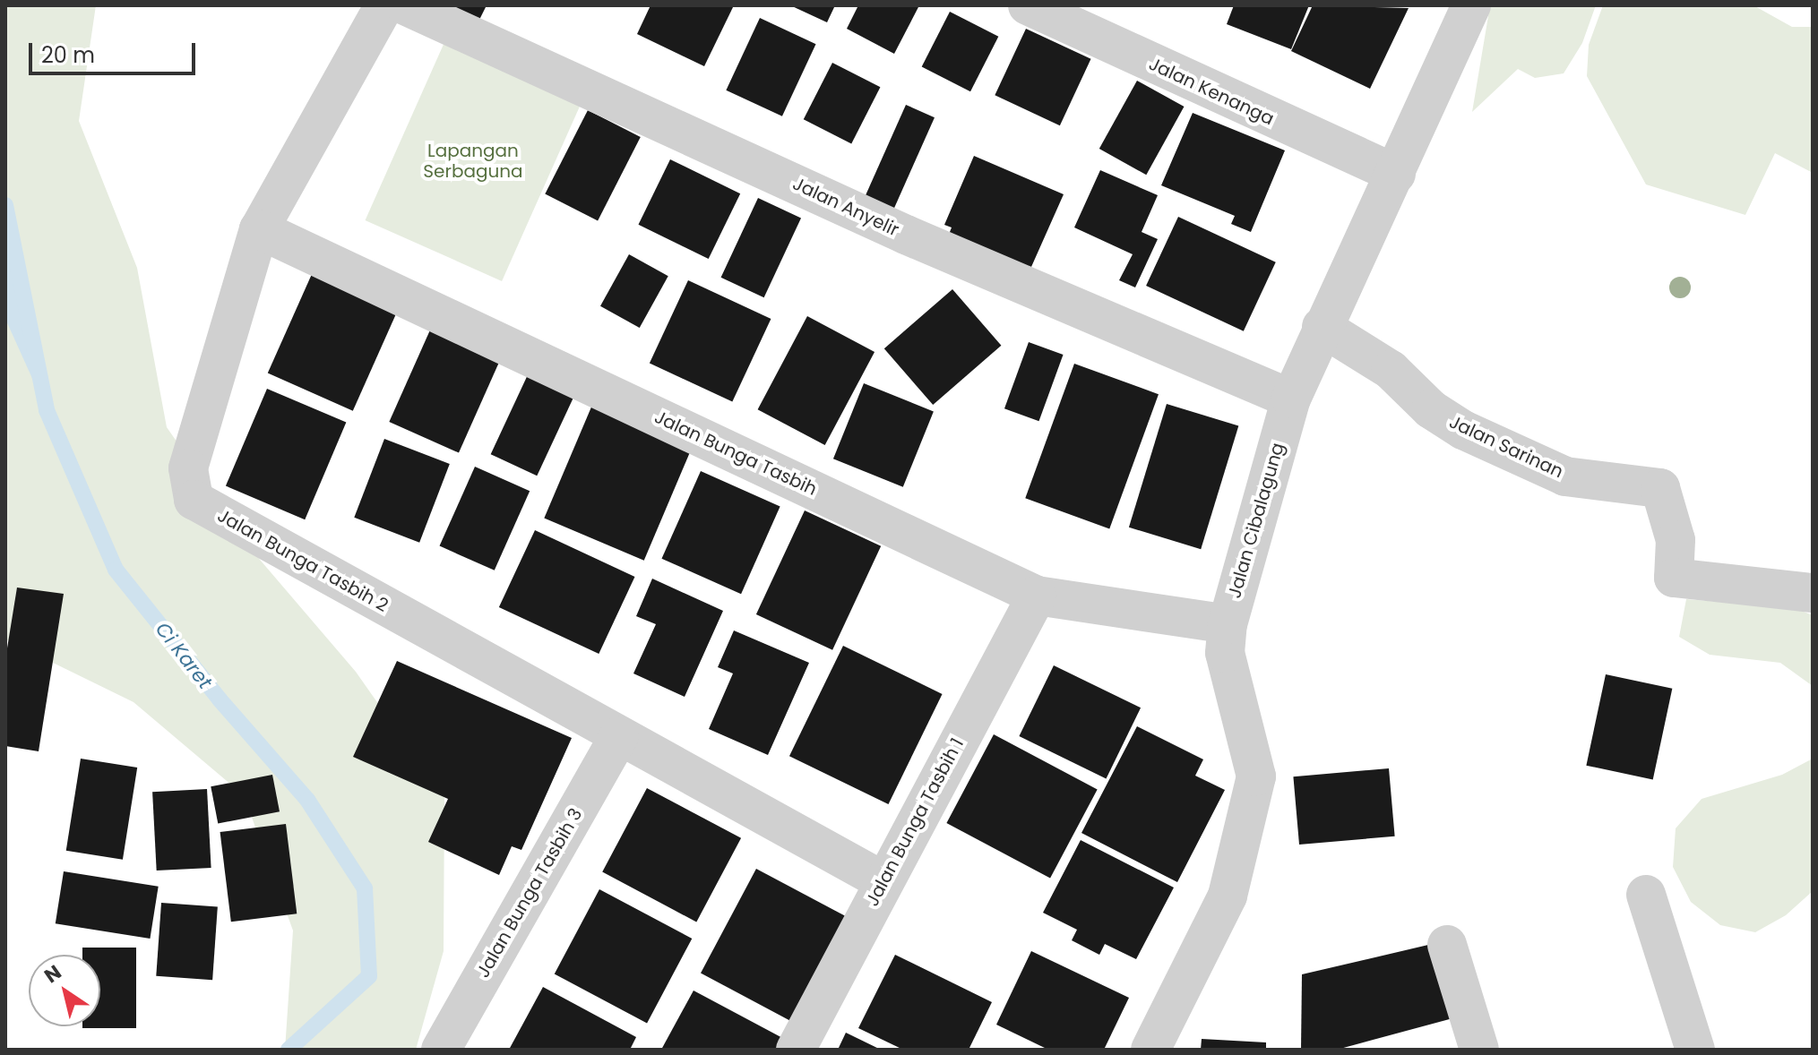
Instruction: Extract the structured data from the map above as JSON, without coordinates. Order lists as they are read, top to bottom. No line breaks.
{"streets":{"street":["Jalan Kenanga","Jalan Anyelir","Jalan Sarinan","Jalan Bunga Tasbih","Jalan Cibalagung","Jalan Bunga Tasbih 2","Jalan Bunga Tasbih 1","Jalan Bunga Tasbih 3"]},"crossings":[["Jalan Kenanga","Jalan Cibalagung"],["Jalan Anyelir","Jalan Cibalagung"],["Jalan Sarinan","Jalan Cibalagung"],["Jalan Bunga Tasbih","Jalan Cibalagung"],["Jalan Bunga Tasbih","Jalan Bunga Tasbih 2"],["Jalan Bunga Tasbih","Jalan Bunga Tasbih 1"],["Jalan Bunga Tasbih 2","Jalan Bunga Tasbih 1"],["Jalan Bunga Tasbih 2","Jalan Bunga Tasbih 3"]],"water":["Ci Karet"],"parks":["Lapangan Serbaguna"],"scale_bar":"20 m","north":"top left"}
